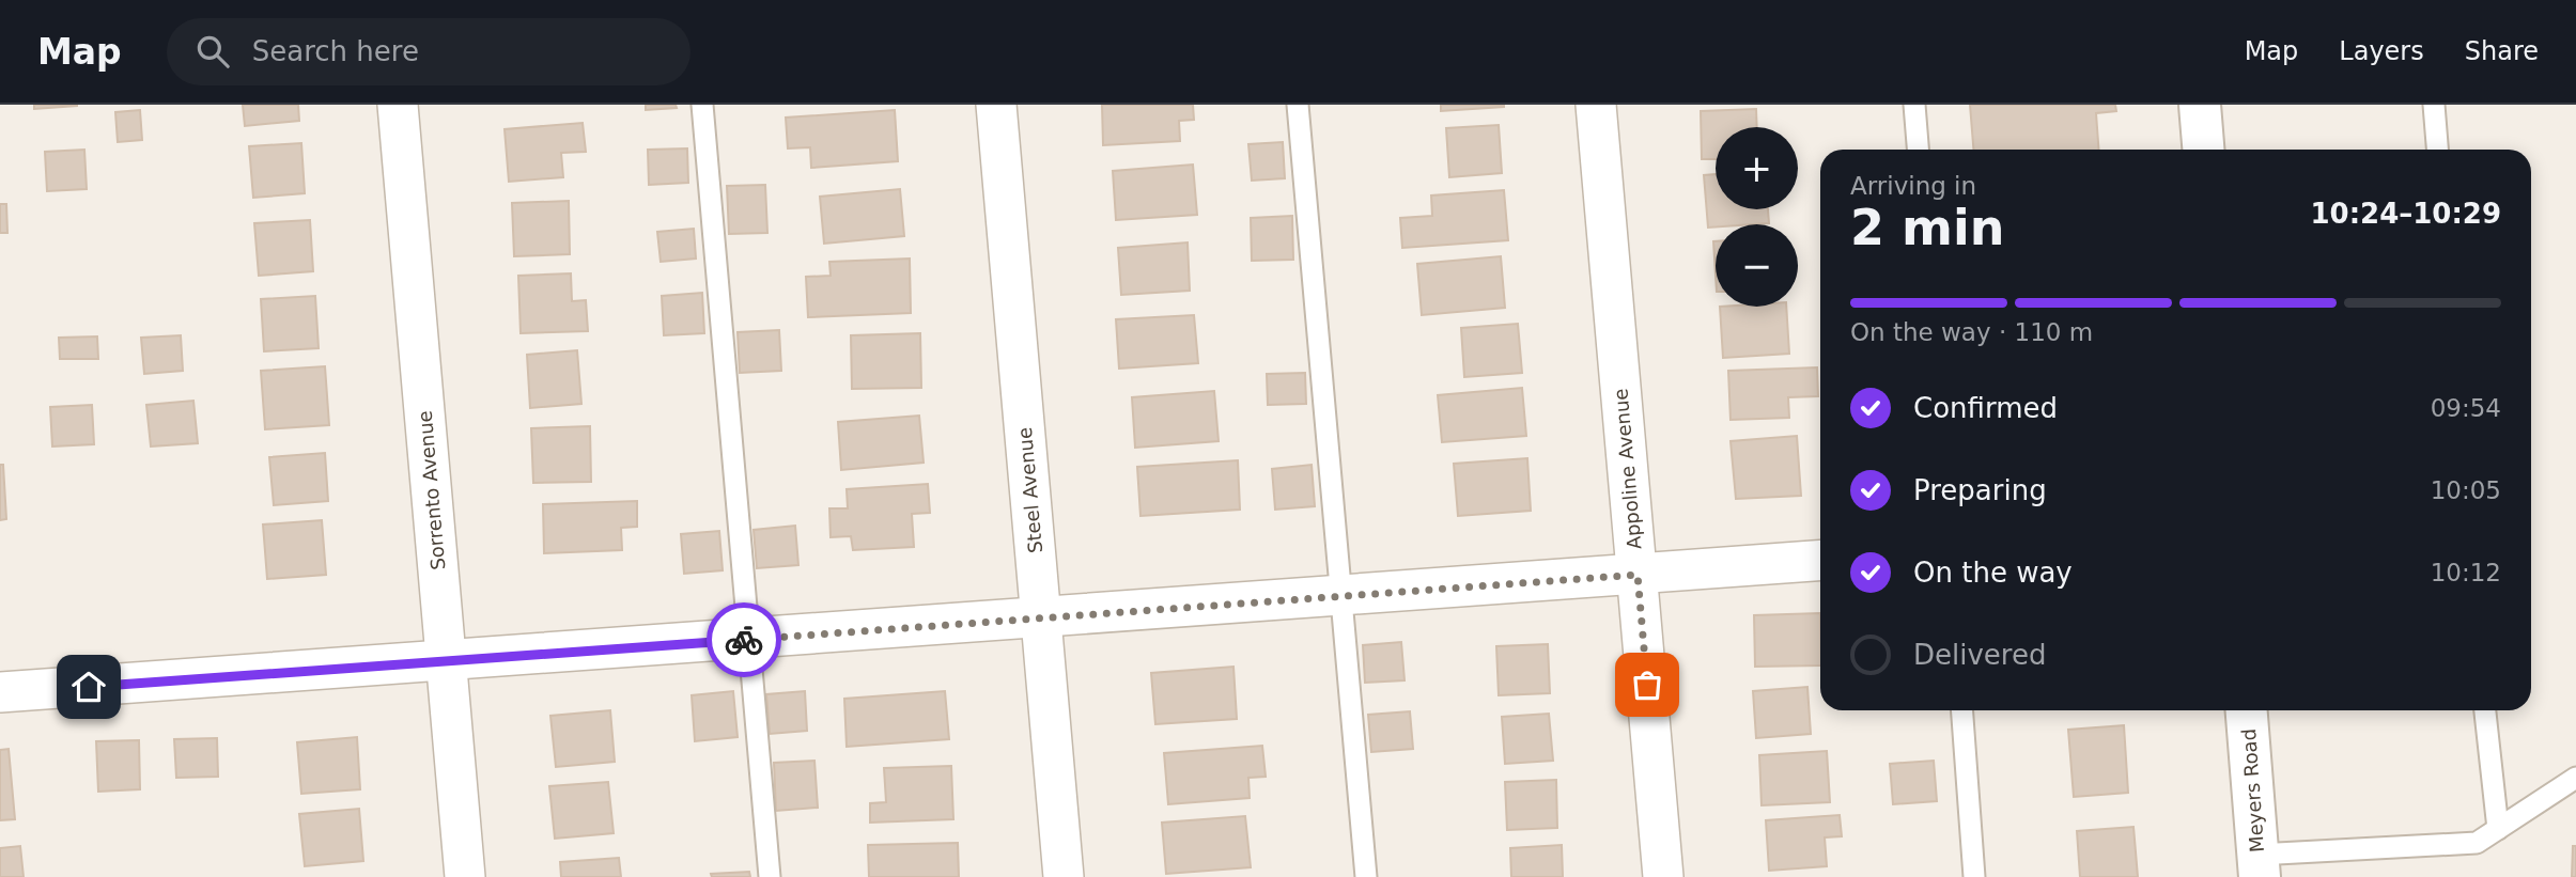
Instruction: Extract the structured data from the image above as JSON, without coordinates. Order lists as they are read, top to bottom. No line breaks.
{"streets":{"street":["Appoline Avenue","Sorrento Avenue","Steel Avenue","Meyers Road"]},"page":{"header":"Map","search":"Search here","nav":["Map","Layers","Share"],"map_buttons":["+","−"],"heading":["2 min","Arriving in","10:24–10:29"],"bar":"On the way · 110 m","list":[["Confirmed","09:54"],["Preparing","10:05"],["On the way","10:12"],"Delivered"]}}
